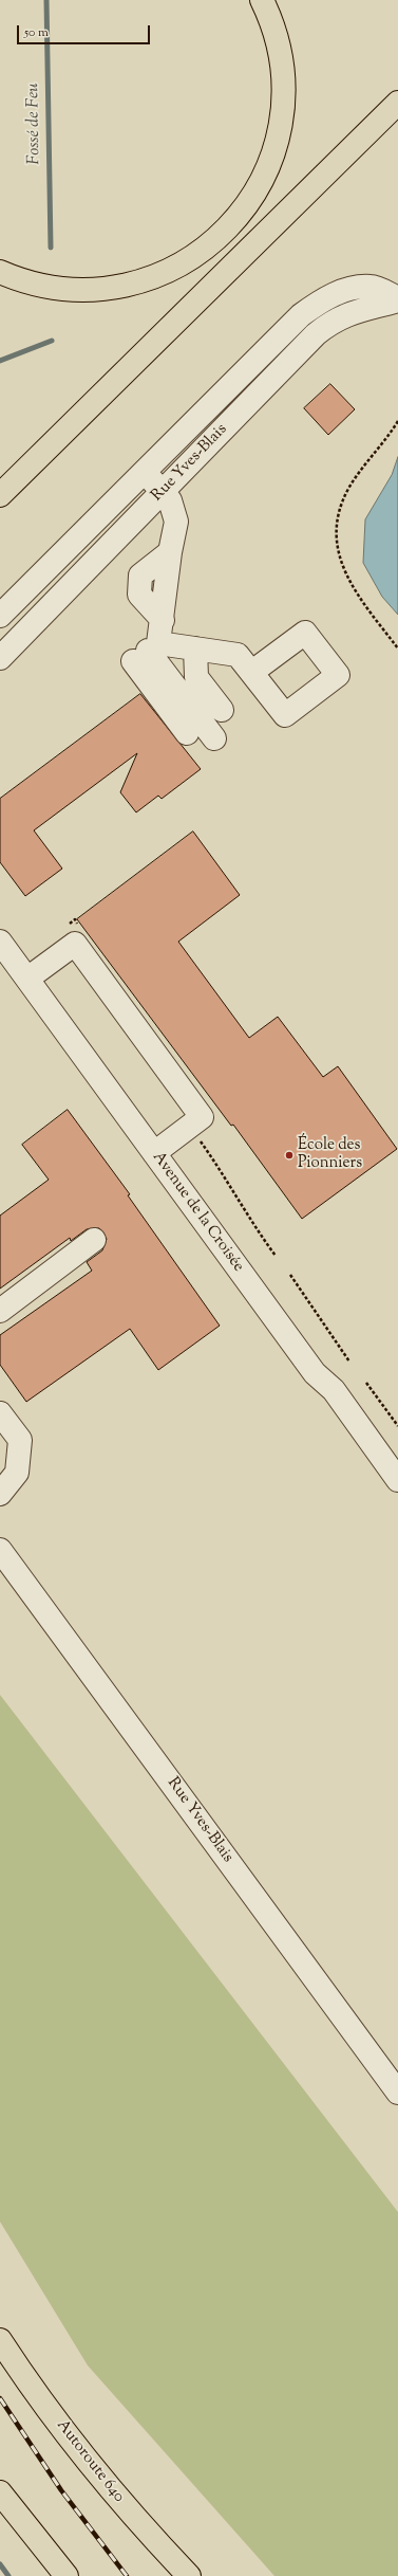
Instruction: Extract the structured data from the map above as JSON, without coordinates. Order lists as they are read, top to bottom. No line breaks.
{"streets":{"highway":["Autoroute 640"],"street":["Rue Yves-Blais","Avenue de la Croisée"]},"water":["Fossé de Feu"],"places":["École des Pionniers"],"scale_bar":"50 m"}
